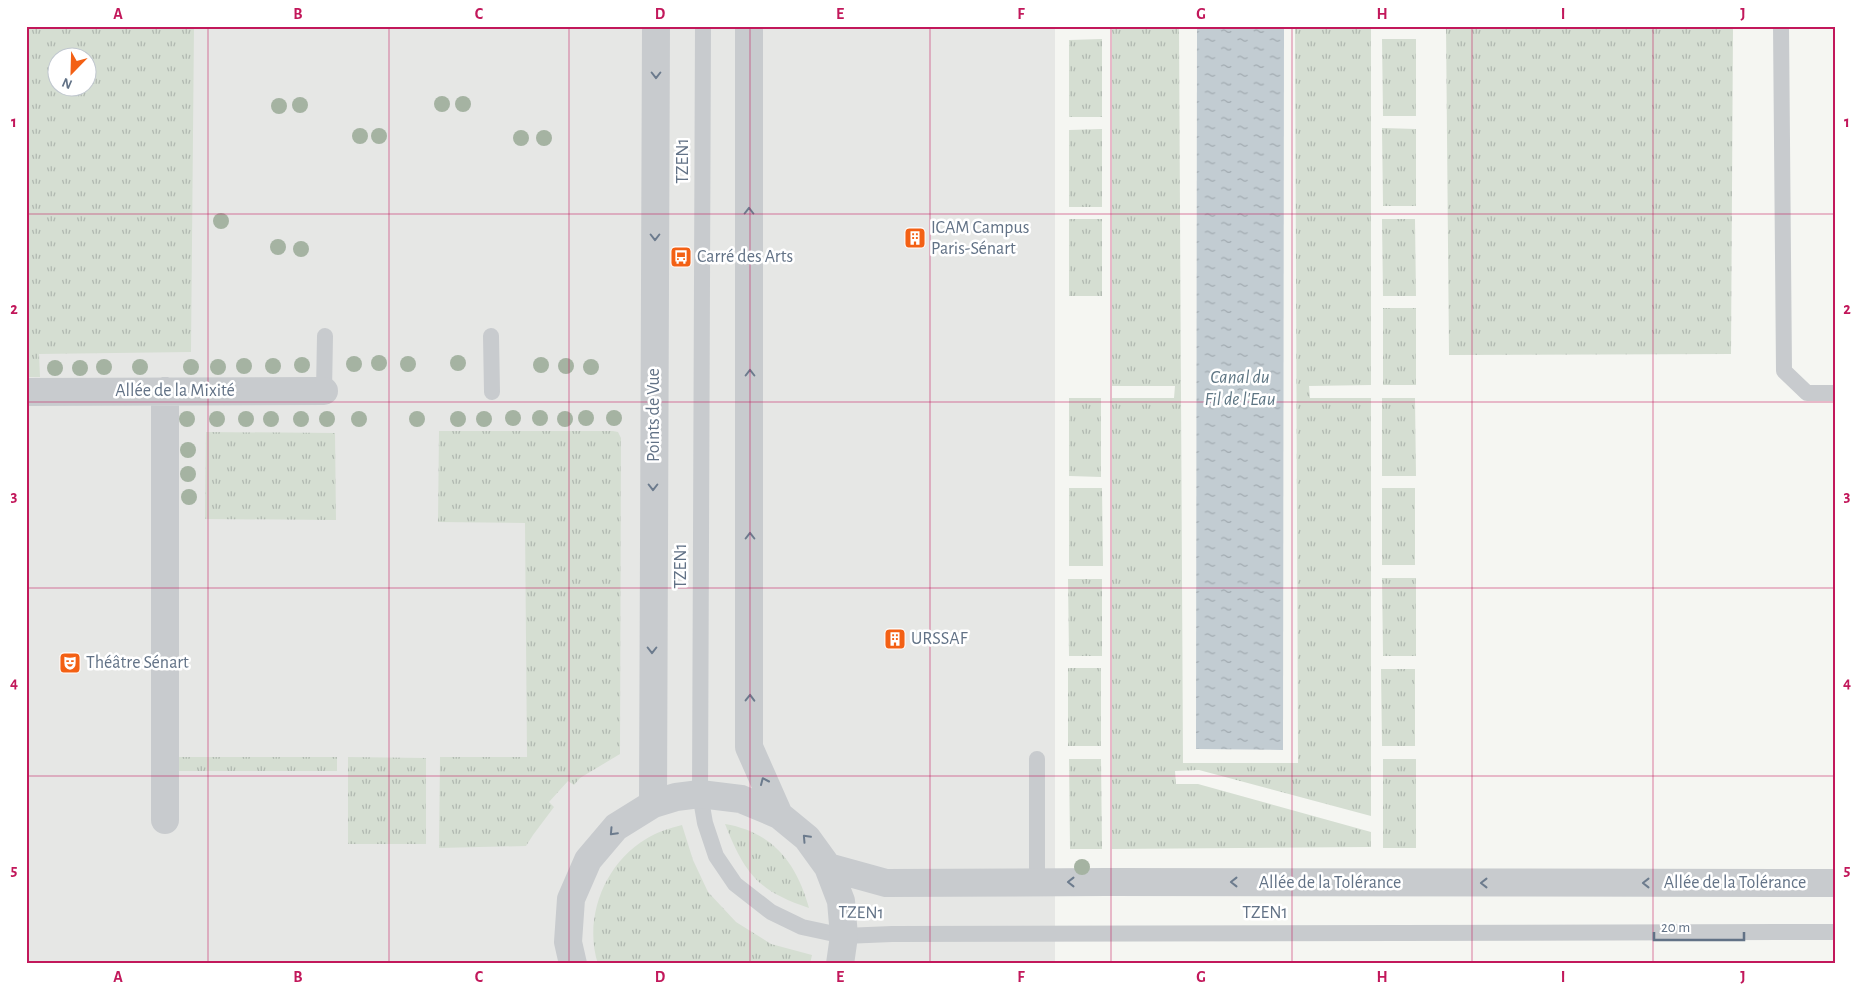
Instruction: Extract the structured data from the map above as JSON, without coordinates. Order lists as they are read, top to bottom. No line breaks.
{"streets":{"street":["Allée de la Mixité","Points de Vue","Allée de la Tolérance"],"lane":["TZEN1"]},"one_way":["Allée de la Tolérance"],"water":["Canal du Fil de l'Eau"],"places":{"building":["ICAM Campus Paris-Sénart","URSSAF"],"bus stop":["Carré des Arts"],"theatre":["Théâtre Sénart"]},"scale_bar":"20 m","north":"bottom left","grid":{"columns":["A","B","C","D","E","F","G","H","I","J"],"rows":["1","2","3","4","5"]}}
